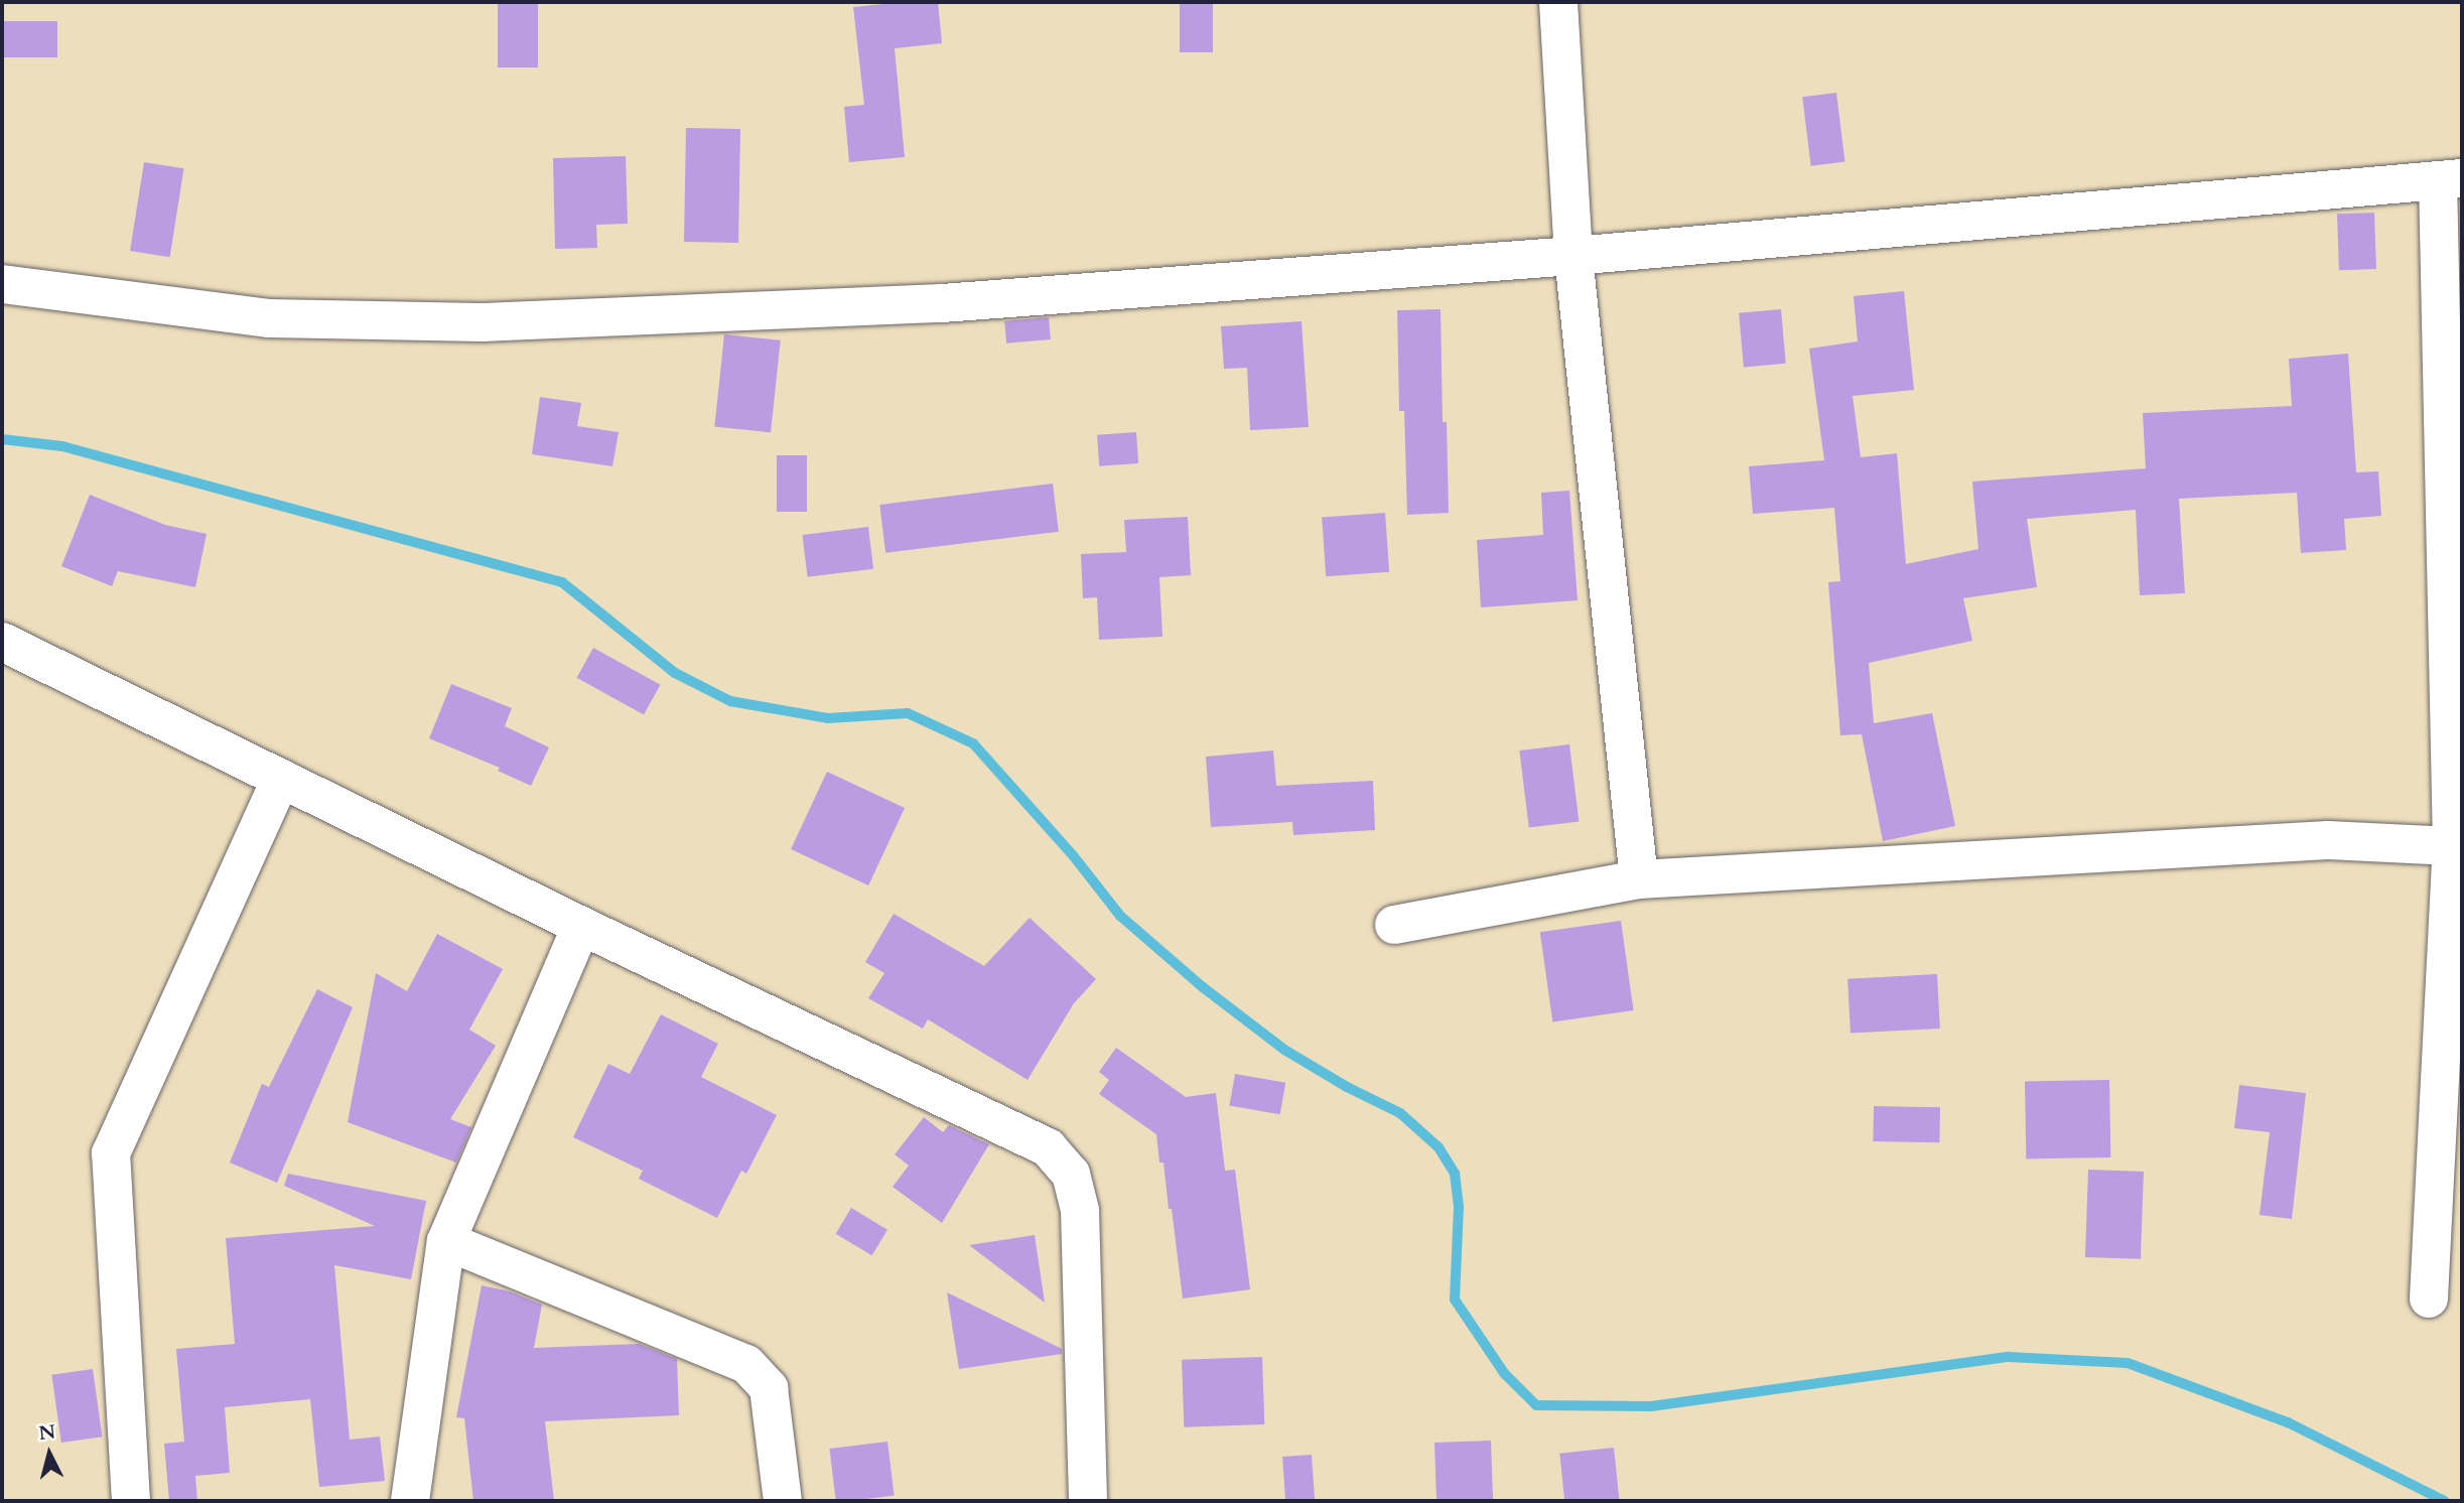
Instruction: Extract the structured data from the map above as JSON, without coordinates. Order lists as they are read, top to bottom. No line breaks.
{"north":"top"}
